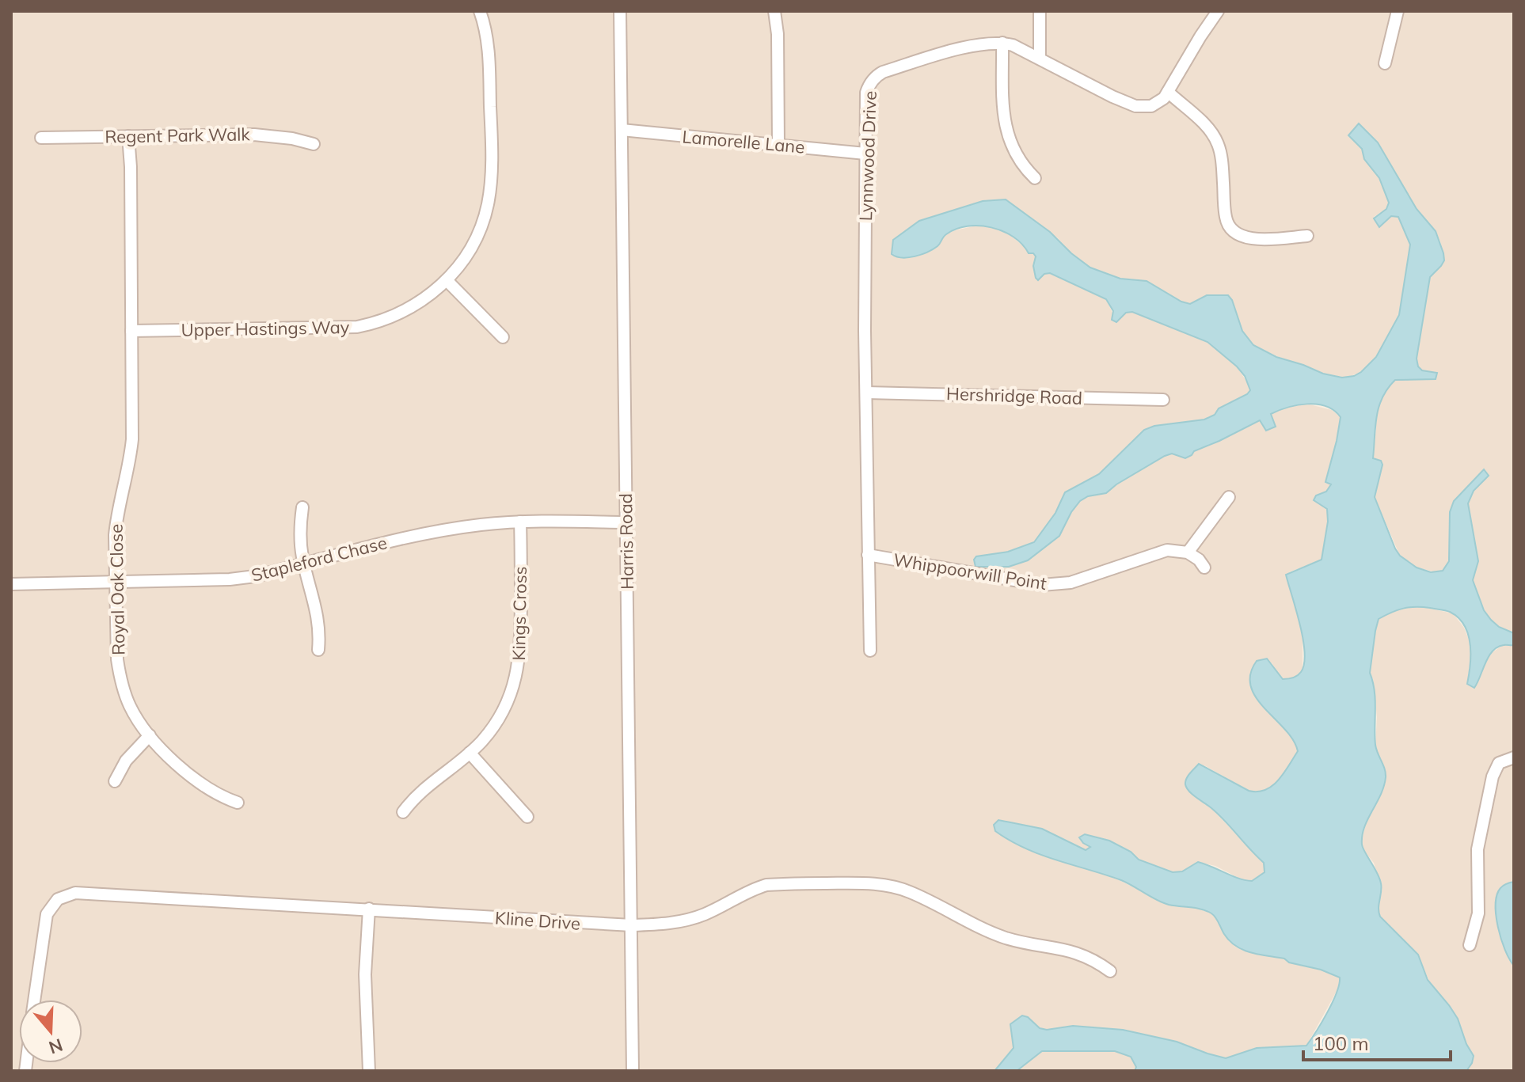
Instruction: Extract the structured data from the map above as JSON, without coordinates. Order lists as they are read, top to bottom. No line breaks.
{"streets":{"street":["Regent Park Walk","Lamorelle Lane","Lynnwood Drive","Upper Hastings Way","Hershridge Road","Harris Road","Stapleford Chase","Whippoorwill Point","Royal Oak Close","Kings Cross","Kline Drive"]},"crossings":[["Regent Park Walk","Royal Oak Close"],["Lamorelle Lane","Lynnwood Drive"],["Lamorelle Lane","Harris Road"],["Lynnwood Drive","Hershridge Road"],["Lynnwood Drive","Whippoorwill Point"],["Upper Hastings Way","Royal Oak Close"],["Harris Road","Stapleford Chase"],["Harris Road","Kline Drive"],["Stapleford Chase","Royal Oak Close"],["Stapleford Chase","Kings Cross"]],"scale_bar":"100 m","north":"bottom"}
